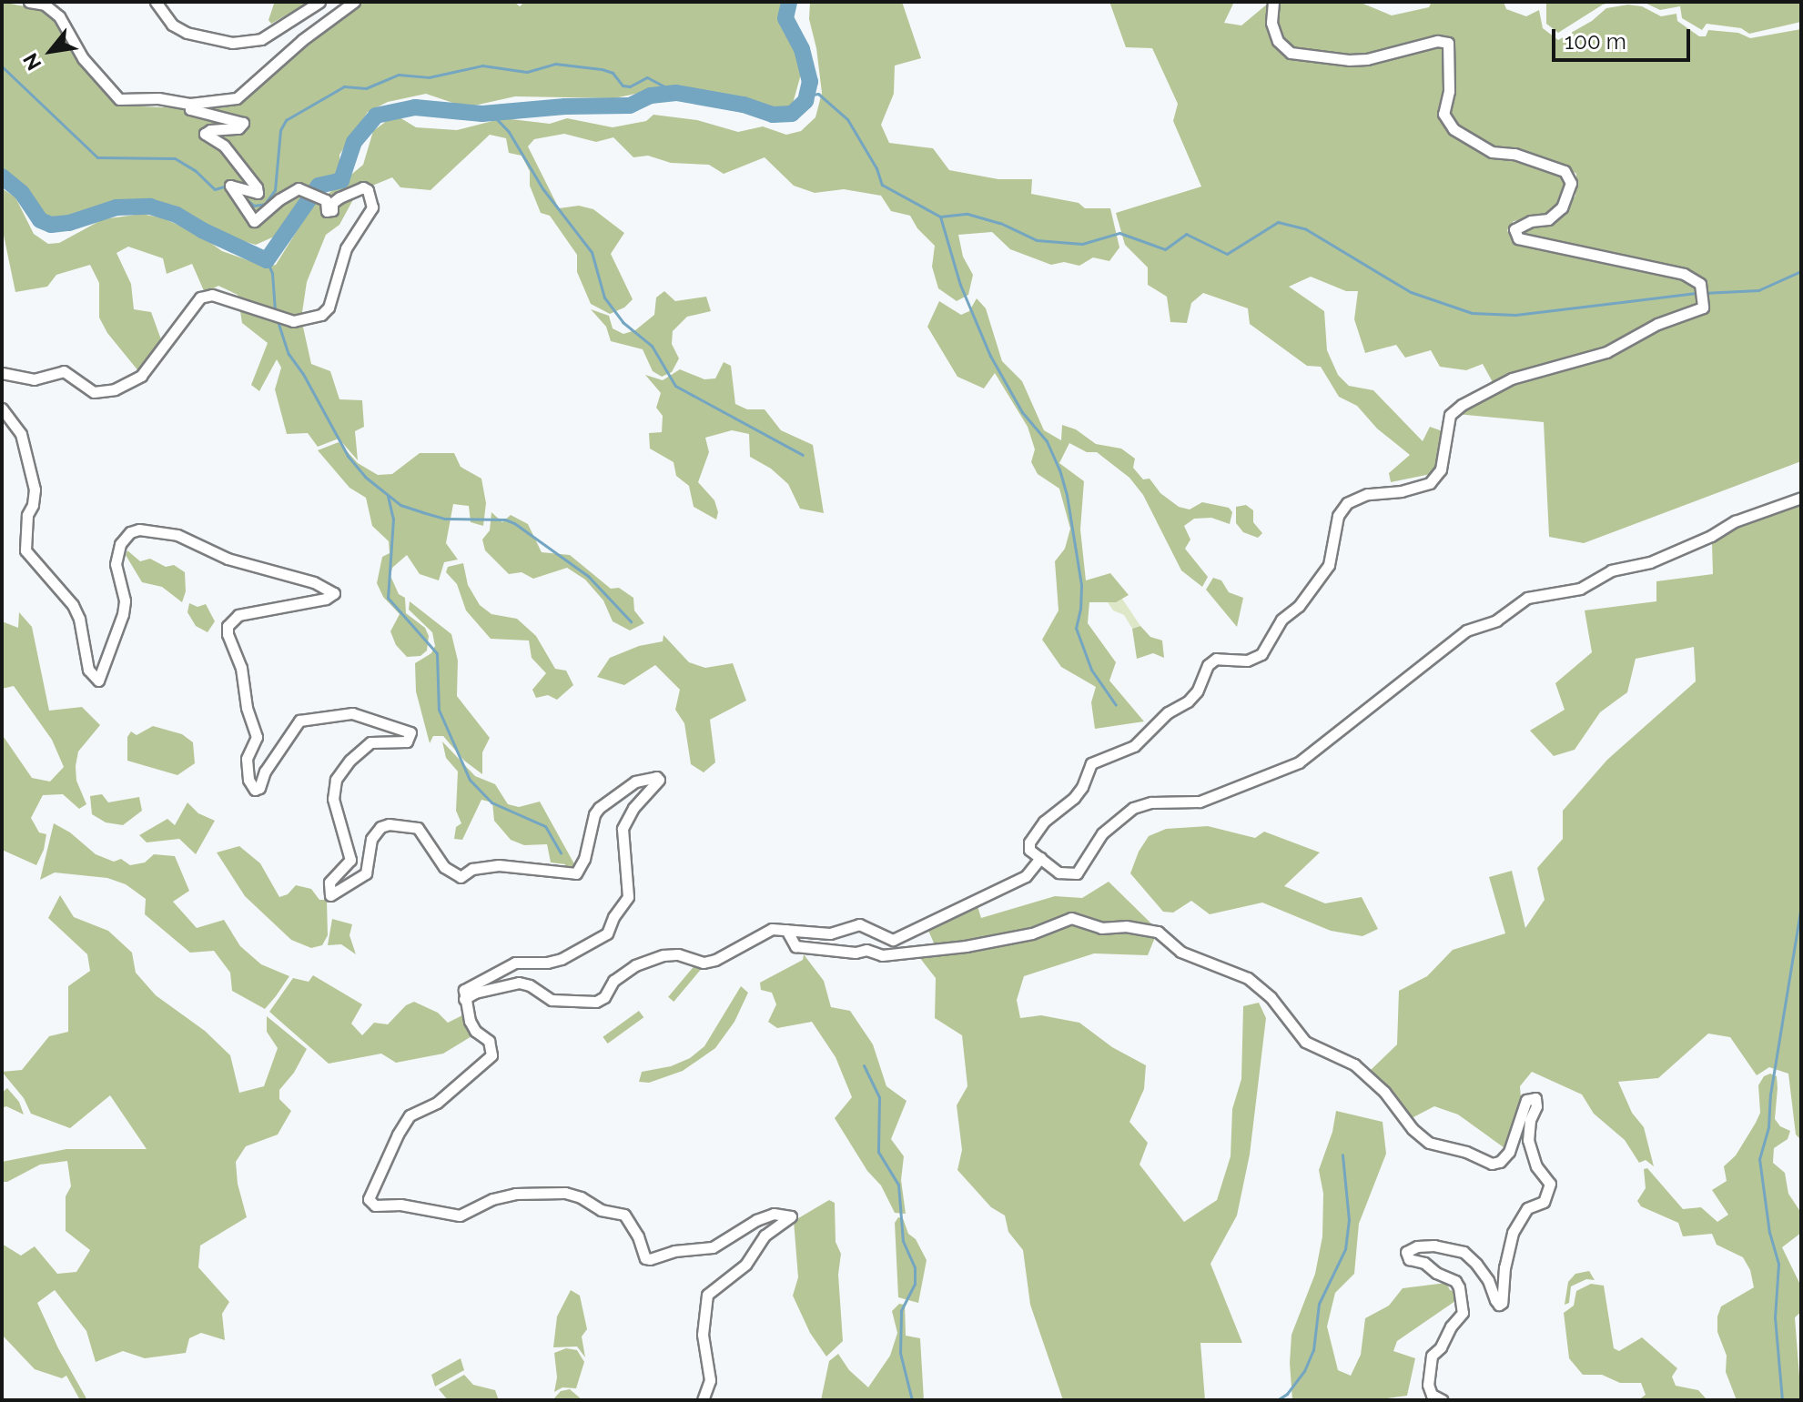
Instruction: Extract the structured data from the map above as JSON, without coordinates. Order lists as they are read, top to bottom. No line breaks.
{"scale_bar":"100 m","north":"bottom left"}
